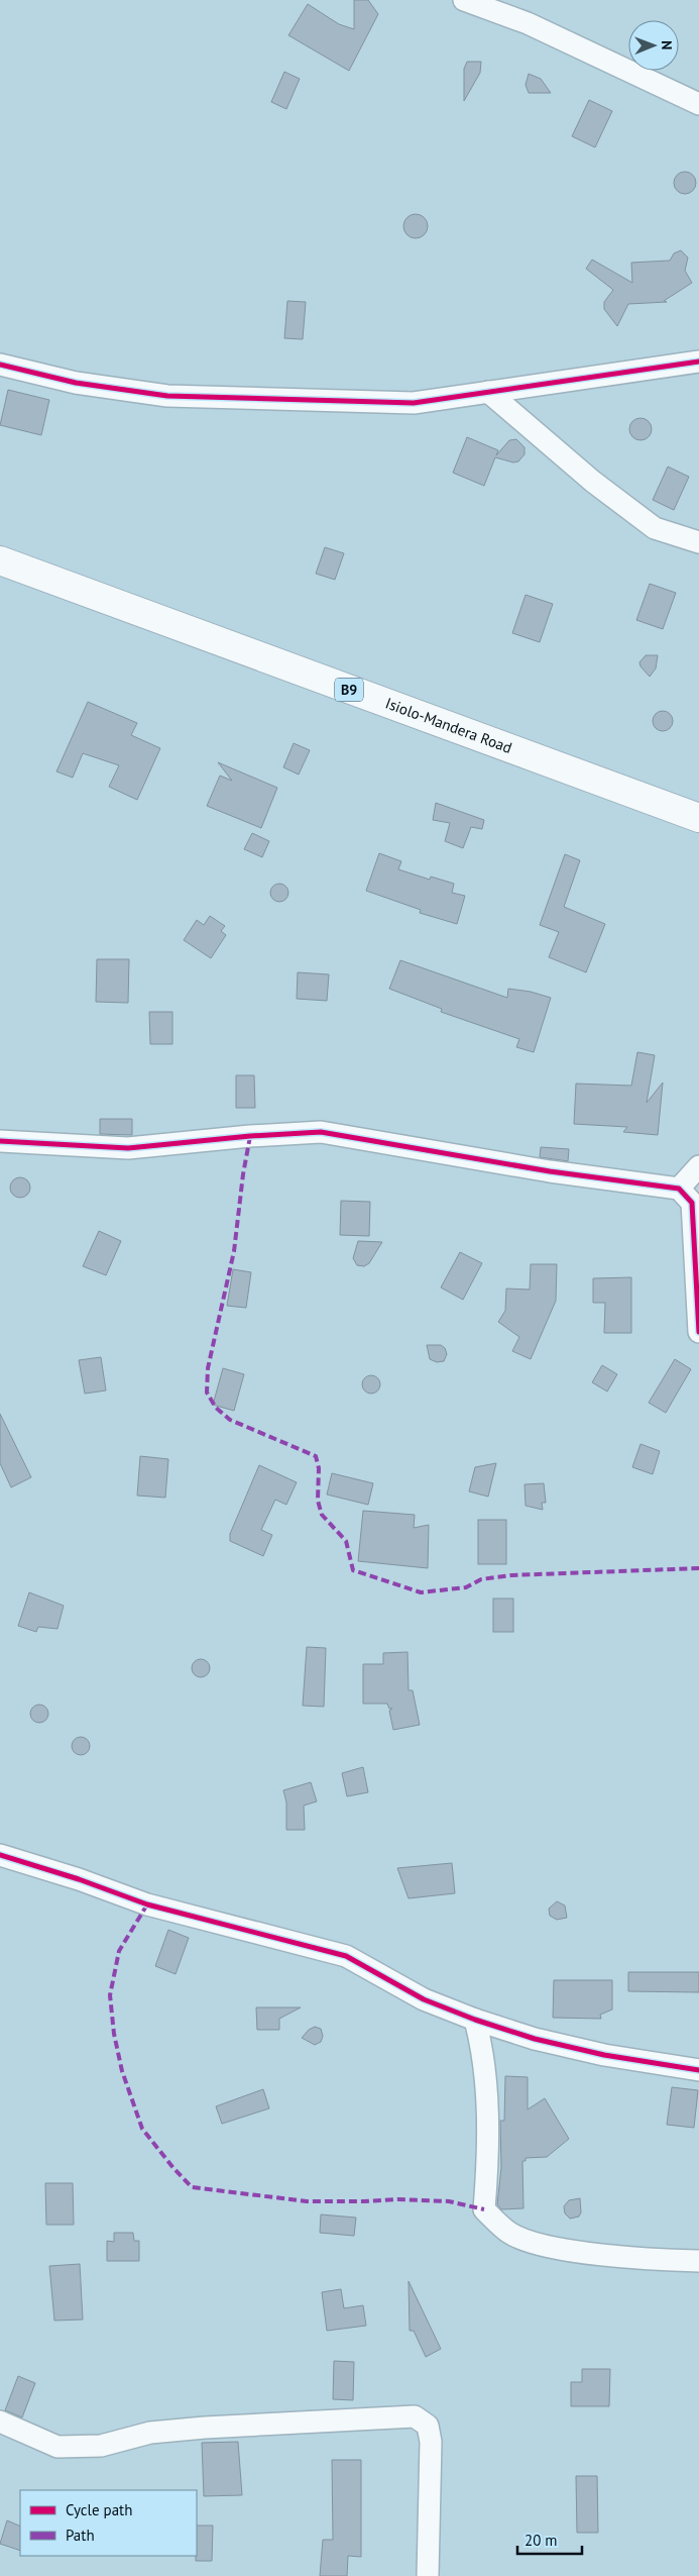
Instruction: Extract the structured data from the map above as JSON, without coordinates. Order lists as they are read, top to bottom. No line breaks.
{"streets":{"highway":["B9","Isiolo-Mandera Road"]},"legend":["Cycle path","Path"],"scale_bar":"20 m","north":"right"}
